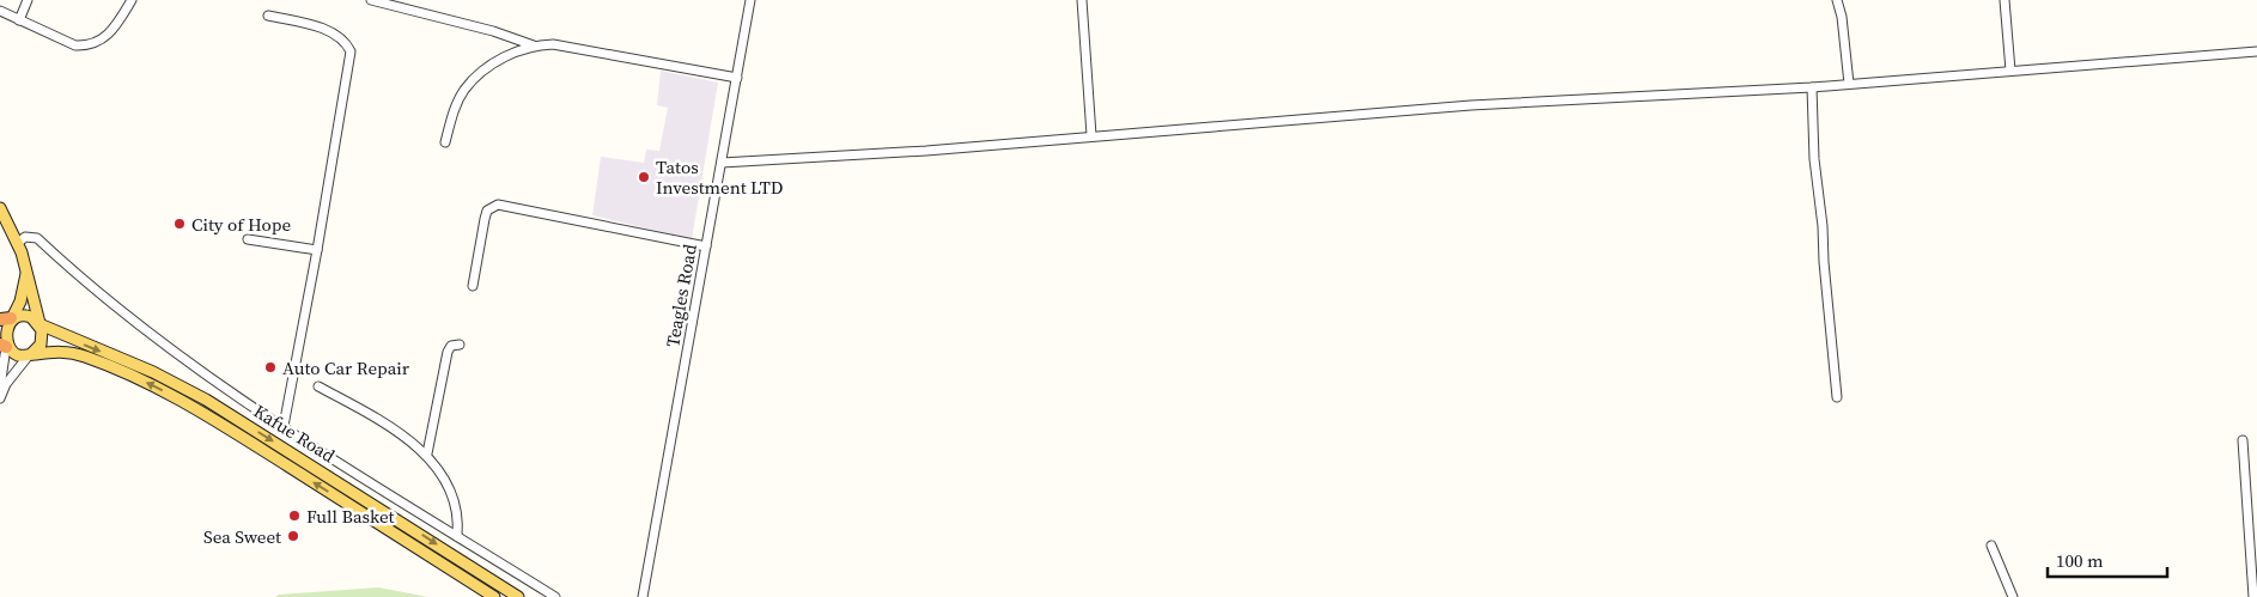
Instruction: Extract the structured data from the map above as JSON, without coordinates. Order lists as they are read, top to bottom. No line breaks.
{"streets":{"main road":["Kafue Road"],"street":["Teagles Road"]},"places":["Tatos Investment LTD","City of Hope","Auto Car Repair","Full Basket","Sea Sweet"],"scale_bar":"100 m"}
